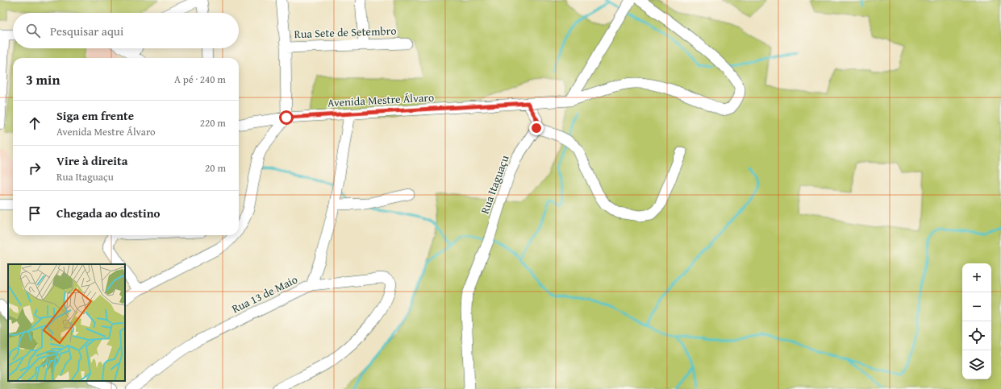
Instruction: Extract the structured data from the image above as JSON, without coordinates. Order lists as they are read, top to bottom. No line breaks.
{"streets":{"street":["Rua Sete de Setembro","Avenida Mestre Álvaro","Rua Itaguaçu","Rua 13 de Maio"]},"crossings":[["Rua Sete de Setembro","Avenida Mestre Álvaro"],["Avenida Mestre Álvaro","Rua 13 de Maio"]],"page":{"search":"Pesquisar aqui","heading":["3 min","A pé · 240 m"],"list":[["Siga em frente","Avenida Mestre Álvaro","220 m"],["Vire à direita","Rua Itaguaçu","20 m"],"Chegada ao destino"],"map_buttons":["+","−"]}}
